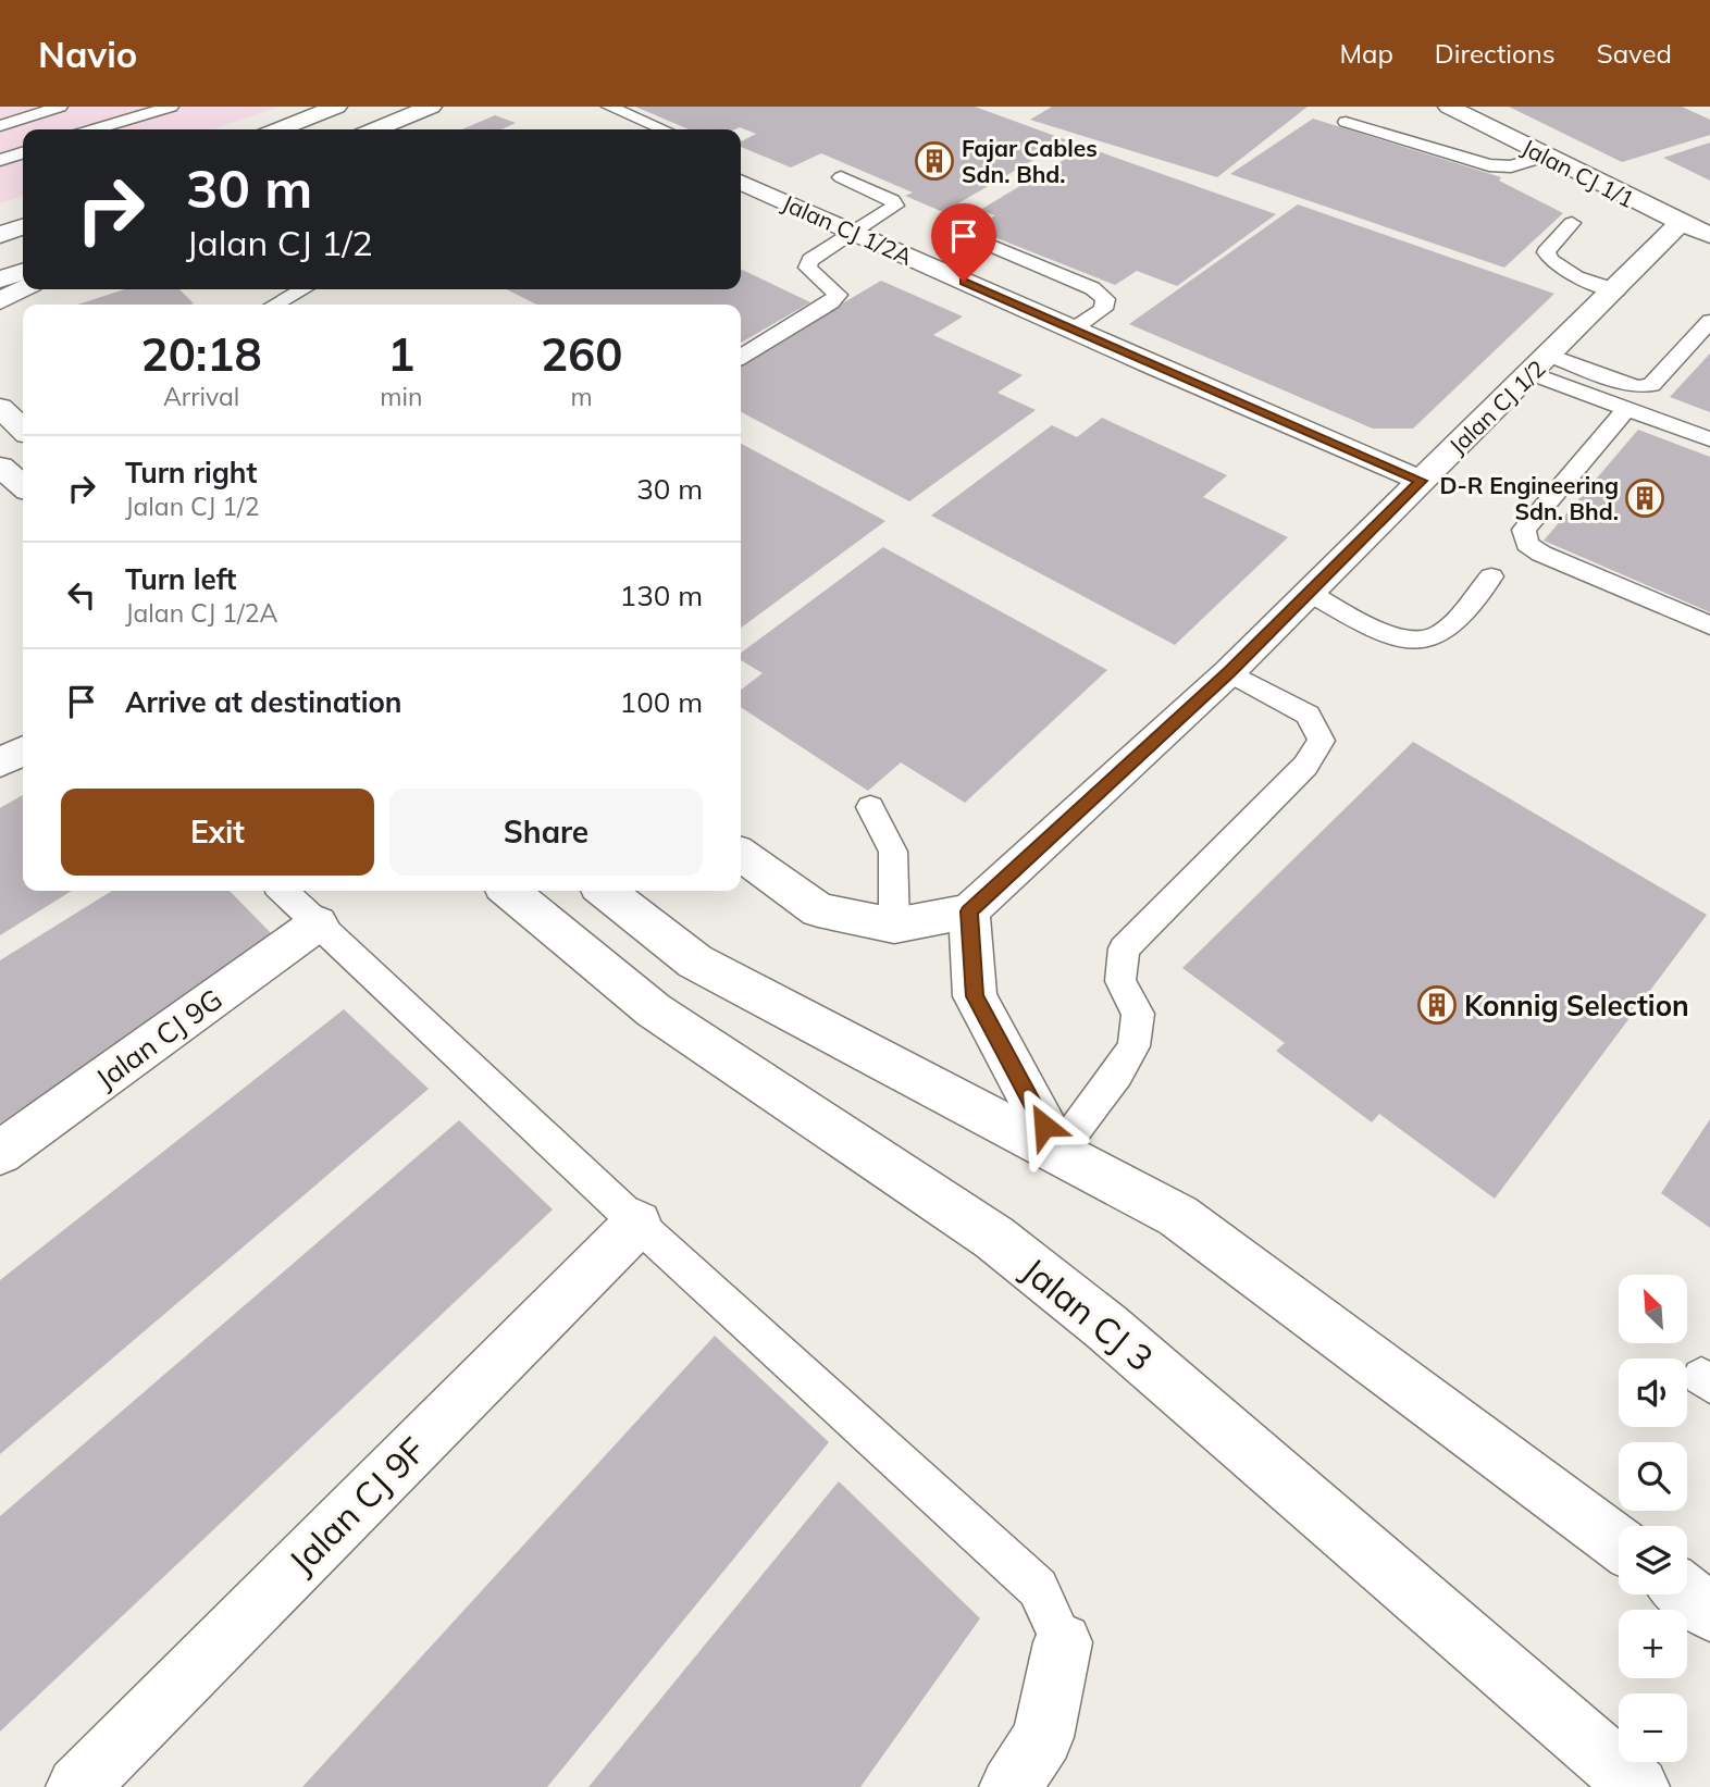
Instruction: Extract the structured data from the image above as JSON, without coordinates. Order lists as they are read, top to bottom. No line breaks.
{"streets":{"main road":["Jalan CJ 1/1","Jalan CJ 1/2A","Jalan CJ 1/2","Jalan CJ 9G","Jalan CJ 3","Jalan CJ 9F"]},"crossings":[["Jalan CJ 1/1","Jalan CJ 1/2"],["Jalan CJ 1/2A","Jalan CJ 1/2"]],"places":{"building":["Fajar Cables Sdn. Bhd.","D-R Engineering Sdn. Bhd.","Konnig Selection"]},"north":"top left","page":{"header":"Navio","nav":["Map","Directions","Saved"],"turn":["30 m","Jalan CJ 1/2"],"eta":["20:18","Arrival","1","min","260","m"],"list":[{"name":"Turn right","note":"Jalan CJ 1/2","value":"30 m"},{"name":"Turn left","note":"Jalan CJ 1/2A","value":"130 m"},{"name":"Arrive at destination","value":"100 m"}],"buttons":["Exit","Share"],"map_buttons":["+","−"]}}
